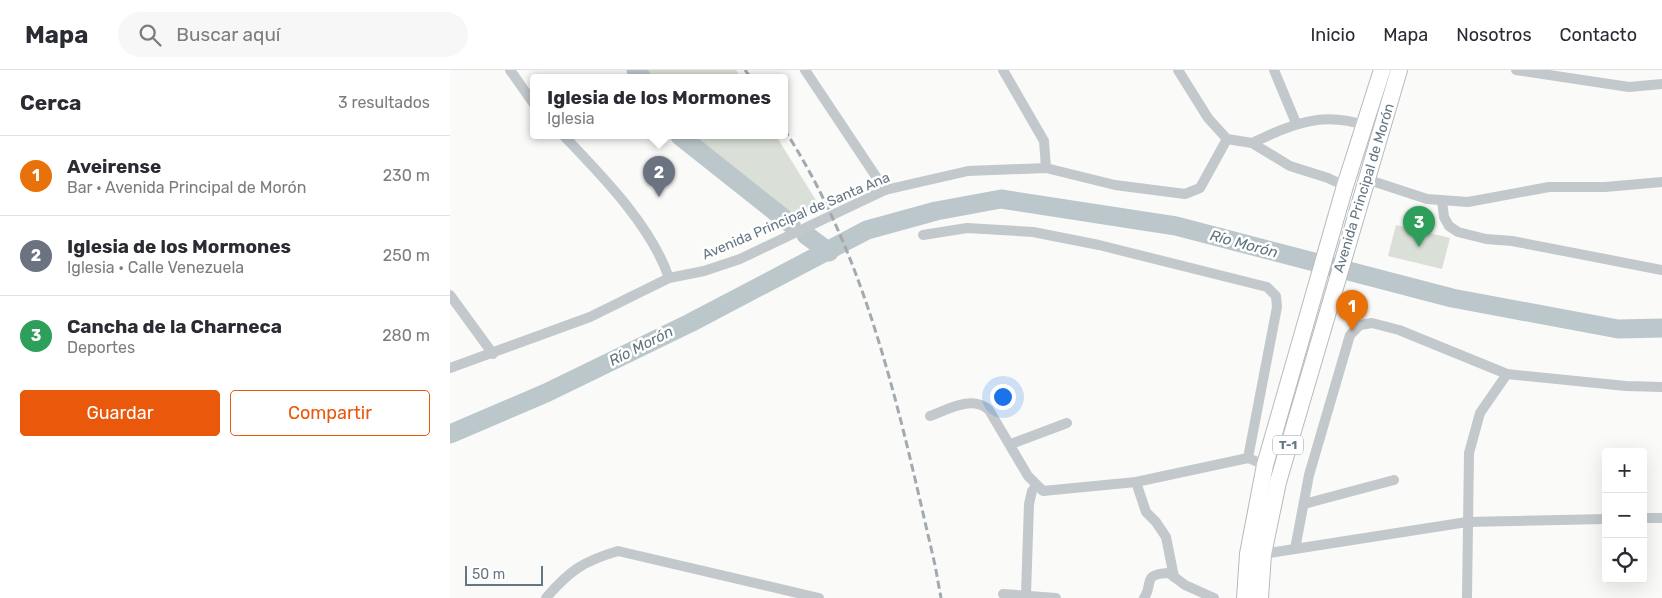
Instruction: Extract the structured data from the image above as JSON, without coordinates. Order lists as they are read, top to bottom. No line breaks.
{"streets":{"main road":["Avenida Principal de Morón","T-1"],"street":["Avenida Principal de Santa Ana"]},"water":["Río Morón"],"scale_bar":"50 m","page":{"header":"Mapa","search":"Buscar aquí","nav":["Inicio","Mapa","Nosotros","Contacto"],"heading":["Cerca","3 resultados"],"popup":["Iglesia de los Mormones","Iglesia"],"list":[{"mark":"1","name":"Aveirense","note":"Bar · Avenida Principal de Morón","value":"230 m"},{"mark":"2","name":"Iglesia de los Mormones","note":"Iglesia · Calle Venezuela","value":"250 m"},{"mark":"3","name":"Cancha de la Charneca","note":"Deportes","value":"280 m"}],"pins":["2","3","1"],"buttons":["Guardar","Compartir"],"map_buttons":["+","−"],"scale":"50 m"}}
